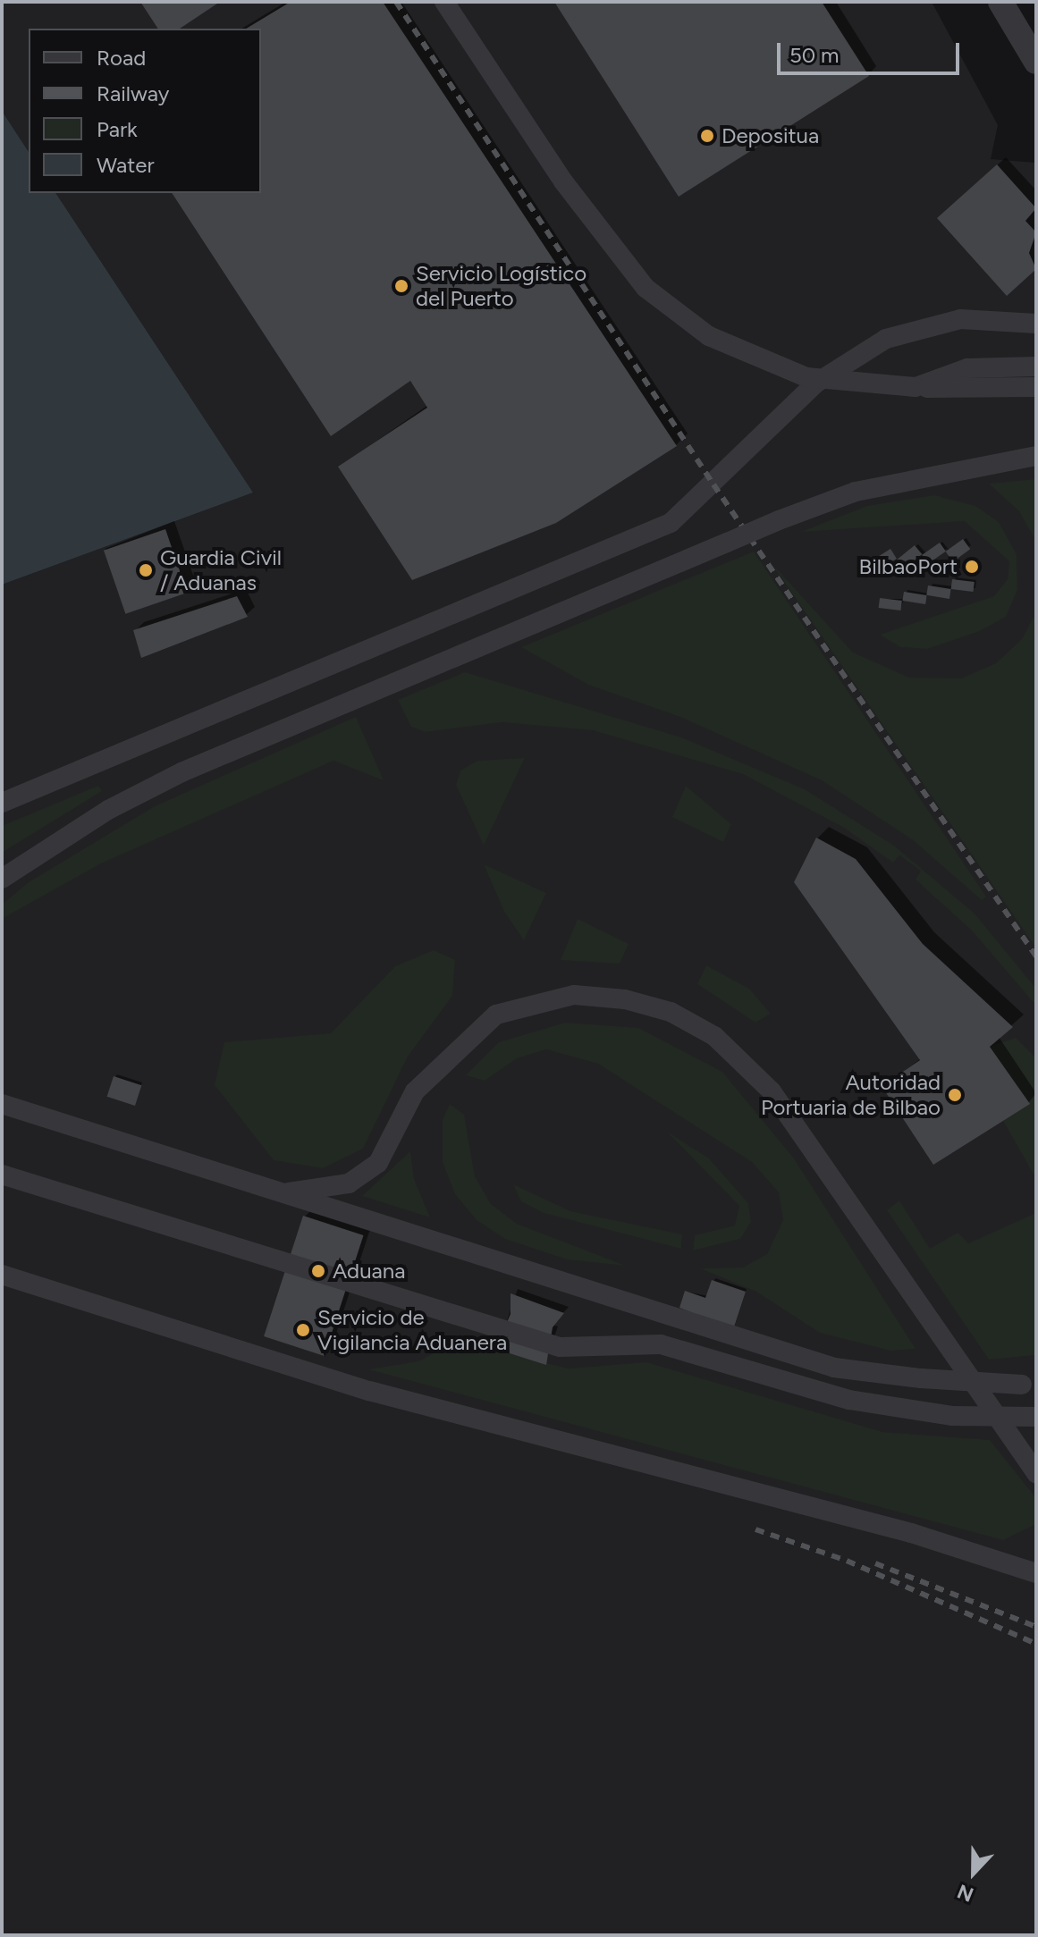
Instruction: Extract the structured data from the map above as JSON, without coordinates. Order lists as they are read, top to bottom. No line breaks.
{"places":["Depositua","Servicio Logístico del Puerto","BilbaoPort","Guardia Civil / Aduanas","Autoridad Portuaria de Bilbao","Aduana","Servicio de Vigilancia Aduanera"],"legend":["Road","Railway","Park","Water"],"scale_bar":"50 m","north":"bottom"}
